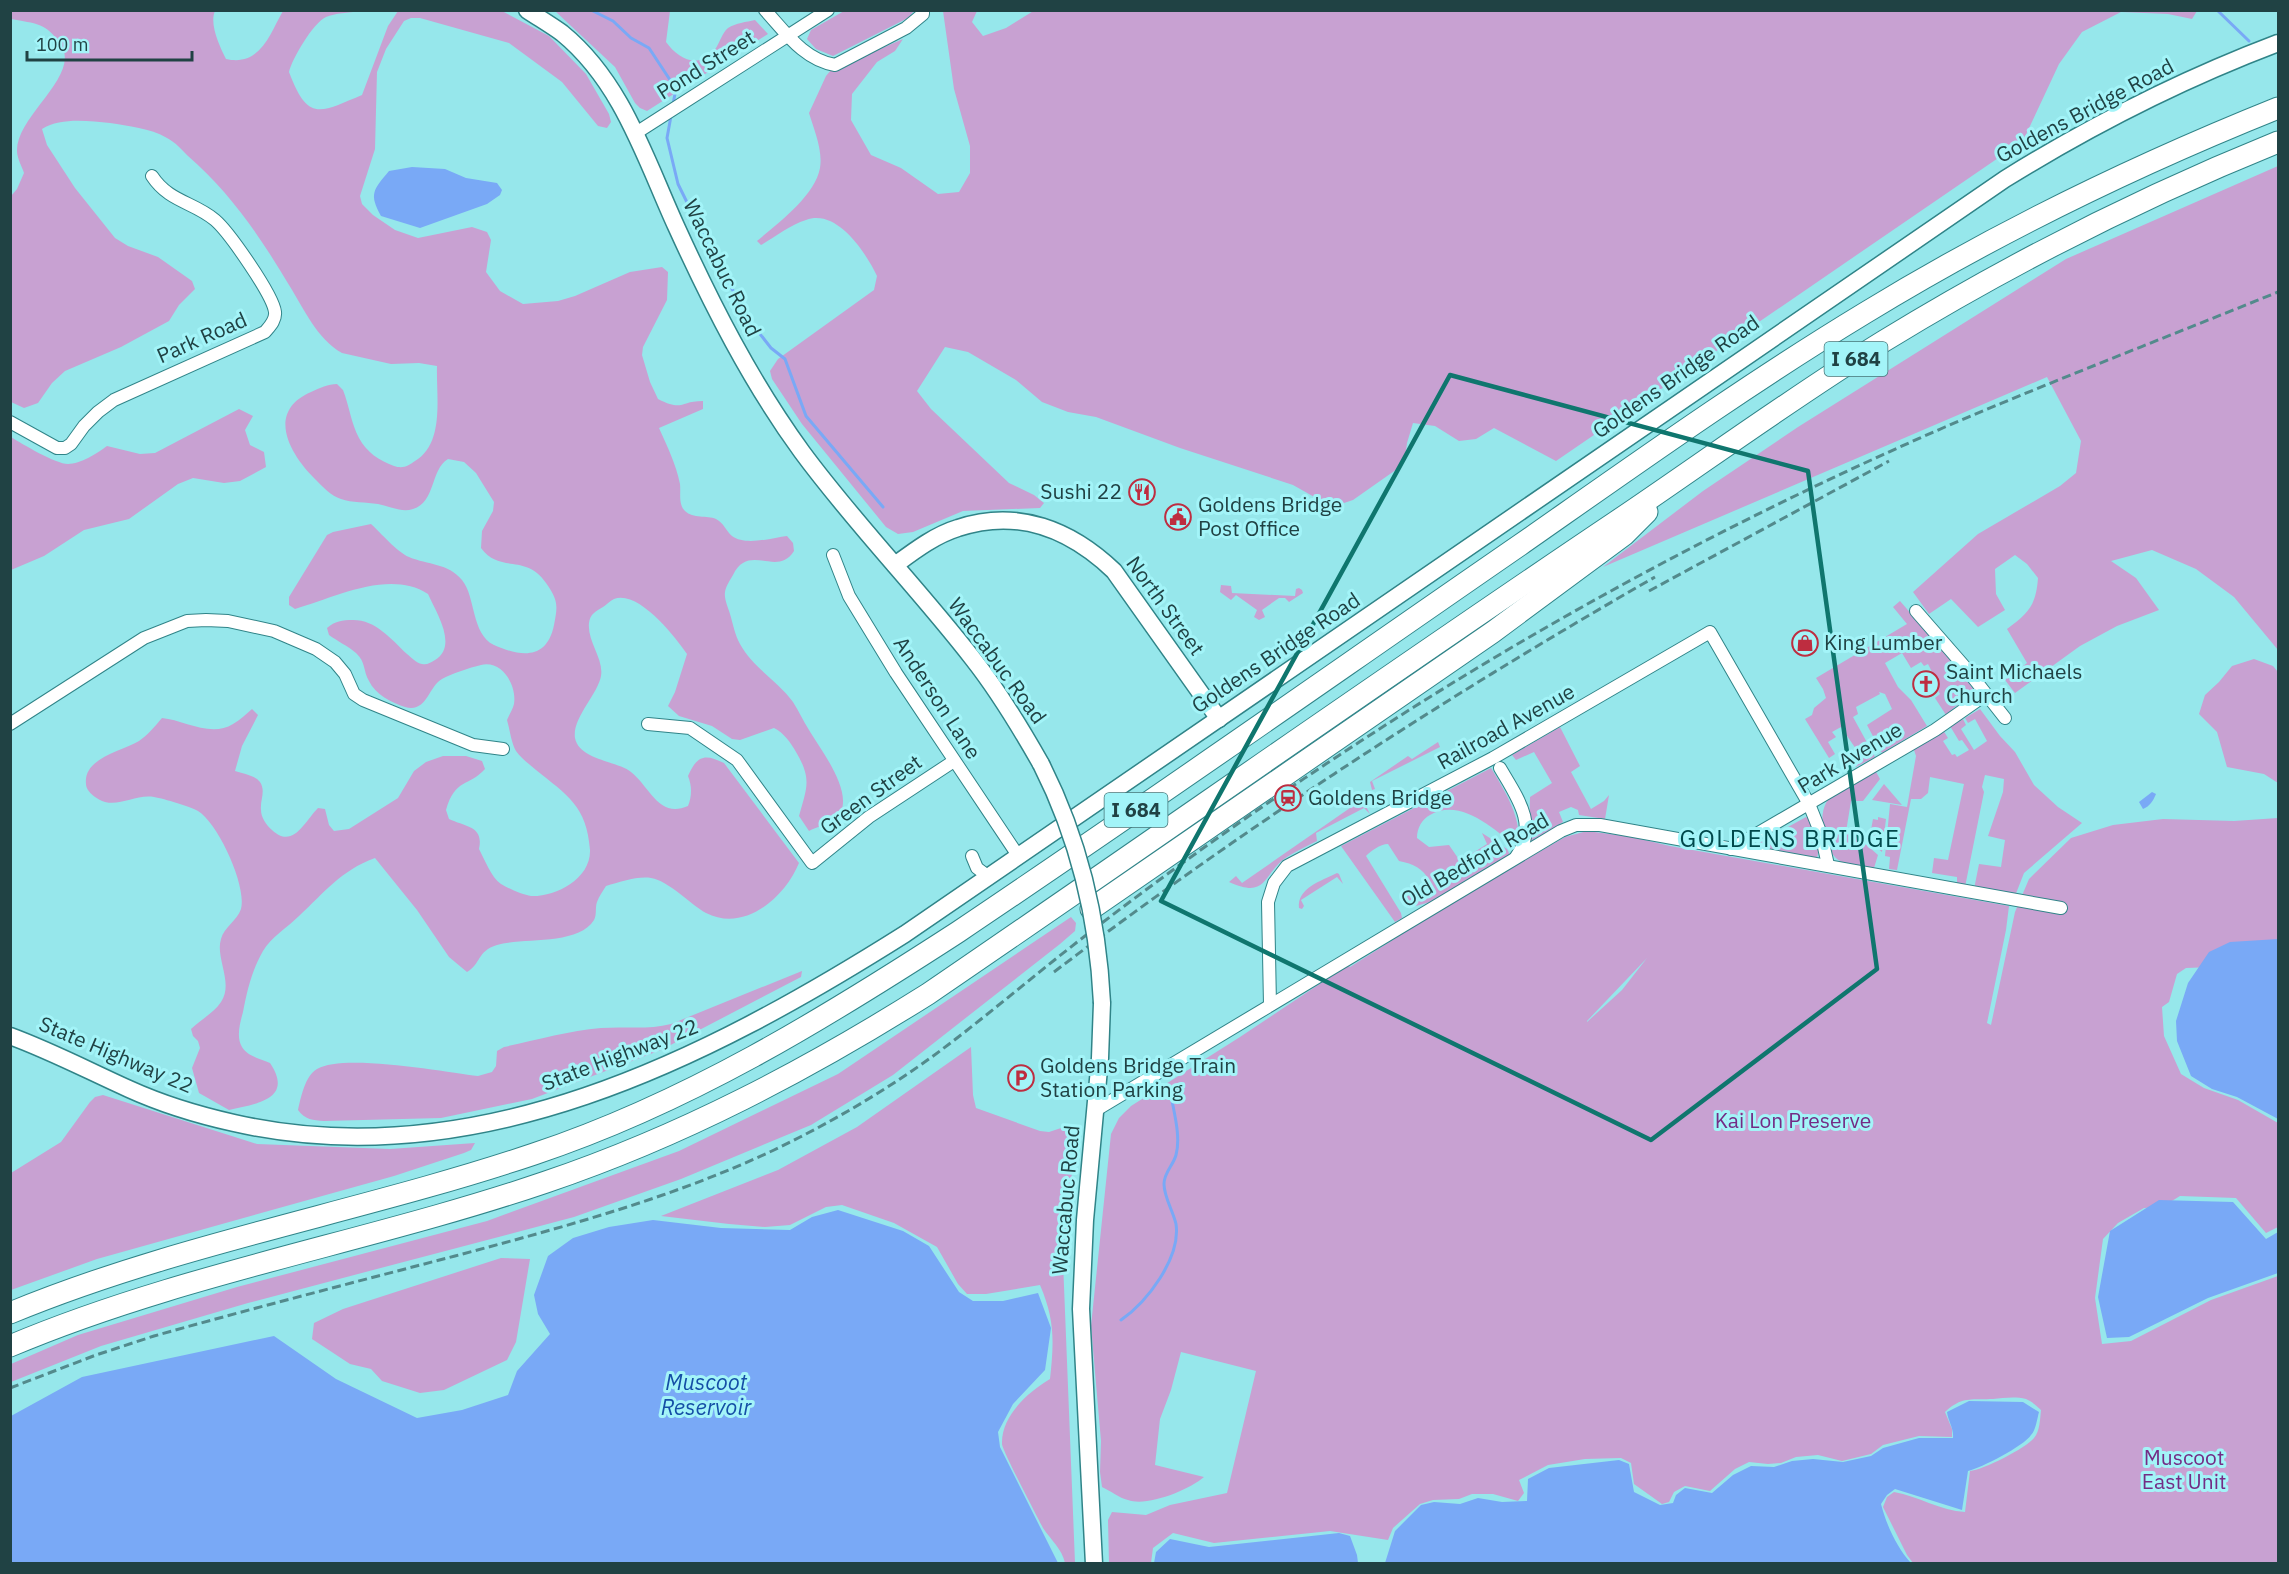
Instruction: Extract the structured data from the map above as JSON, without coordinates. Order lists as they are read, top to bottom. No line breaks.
{"streets":{"highway":["I 684"],"main road":["Goldens Bridge Road","Waccabuc Road","North Street","State Highway 22"],"street":["Pond Street","Park Road","Anderson Lane","Railroad Avenue","Park Avenue","Green Street","Old Bedford Road"]},"crossings":[["Pond Street","Waccabuc Road"],["Goldens Bridge Road","North Street"],["Goldens Bridge Road","State Highway 22"],["Waccabuc Road","North Street"],["Waccabuc Road","Old Bedford Road"],["Anderson Lane","Green Street"],["Anderson Lane","State Highway 22"],["Railroad Avenue","Park Avenue"],["Railroad Avenue","Old Bedford Road"],["Park Avenue","Old Bedford Road"]],"districts":["GOLDENS BRIDGE"],"water":["Muscoot Reservoir"],"parks":["Kai Lon Preserve","Muscoot East Unit"],"places":{"restaurant":["Sushi 22"],"public building":["Goldens Bridge Post Office"],"shop":["King Lumber"],"church":["Saint Michaels Church"],"station":["Goldens Bridge"],"parking":["Goldens Bridge Train Station Parking"]},"scale_bar":"100 m"}
